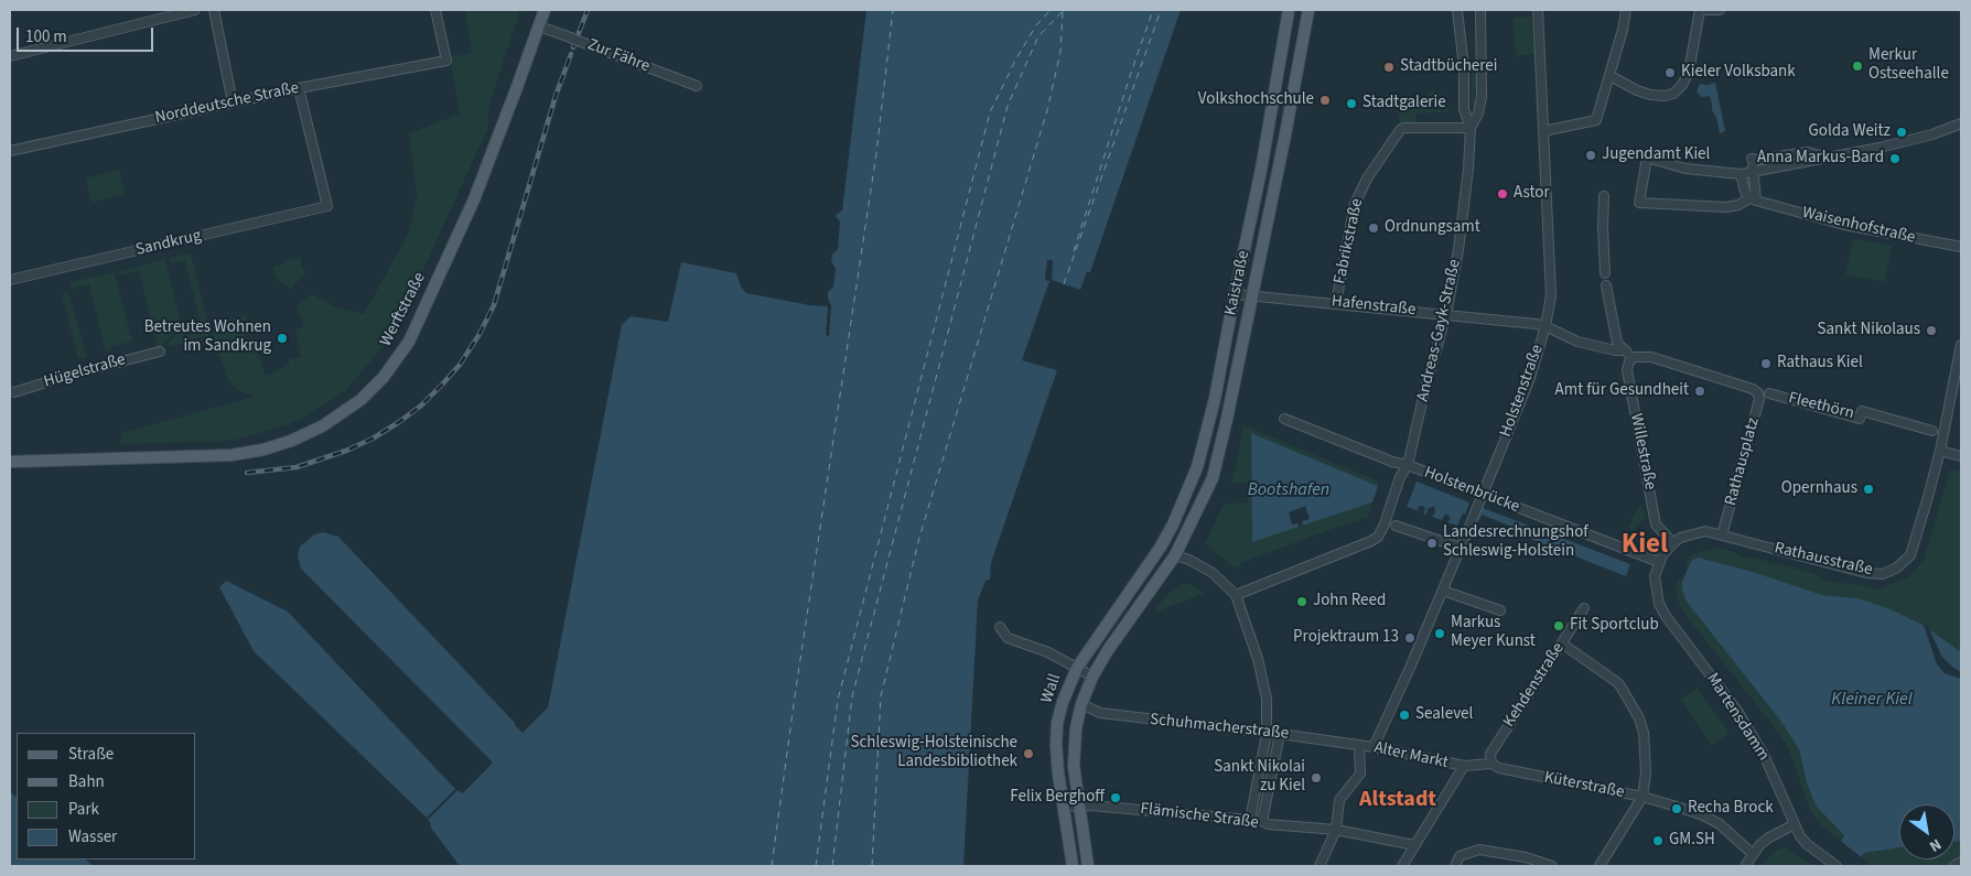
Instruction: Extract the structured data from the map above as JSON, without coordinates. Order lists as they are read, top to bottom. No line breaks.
{"streets":{"main road":["Kaistraße","Werftstraße","Wall"],"street":["Zur Fähre","Norddeutsche Straße","Waisenhofstraße","Fabrikstraße","Sandkrug","Hafenstraße","Andreas-Gayk-Straße","Hügelstraße","Holstenstraße","Fleethörn","Willestraße","Rathausplatz","Holstenbrücke","Rathausstraße","Kehdenstraße","Martensdamm","Schuhmacherstraße","Alter Markt","Küterstraße","Flämische Straße"]},"crossings":[["Zur Fähre","Werftstraße"],["Norddeutsche Straße","Sandkrug"],["Fabrikstraße","Hafenstraße"],["Fabrikstraße","Andreas-Gayk-Straße"],["Kaistraße","Hafenstraße"],["Kaistraße","Wall"],["Hafenstraße","Andreas-Gayk-Straße"],["Hafenstraße","Holstenstraße"],["Andreas-Gayk-Straße","Holstenbrücke"],["Holstenstraße","Holstenbrücke"],["Holstenstraße","Alter Markt"],["Willestraße","Rathausplatz"],["Willestraße","Rathausstraße"],["Rathausplatz","Rathausstraße"],["Holstenbrücke","Martensdamm"],["Kehdenstraße","Alter Markt"],["Kehdenstraße","Küterstraße"],["Wall","Schuhmacherstraße"],["Wall","Flämische Straße"],["Schuhmacherstraße","Alter Markt"],["Alter Markt","Küterstraße"],["Alter Markt","Flämische Straße"]],"districts":["Kiel","Altstadt"],"water":["Bootshafen","Kleiner Kiel"],"places":["Merkur Ostseehalle","Stadtbücherei","Kieler Volksbank","Volkshochschule","Stadtgalerie","Golda Weitz","Jugendamt Kiel","Anna Markus-Bard","Astor","Ordnungsamt","Sankt Nikolaus","Betreutes Wohnen im Sandkrug","Rathaus Kiel","Amt für Gesundheit","Opernhaus","Landesrechnungshof Schleswig-Holstein","John Reed","Fit Sportclub","Markus Meyer Kunst","Projektraum 13","Sealevel","Schleswig-Holsteinische Landesbibliothek","Sankt Nikolai zu Kiel","Felix Berghoff","Recha Brock","GM.SH"],"legend":["Straße","Bahn","Park","Wasser"],"scale_bar":"100 m","north":"bottom right"}
